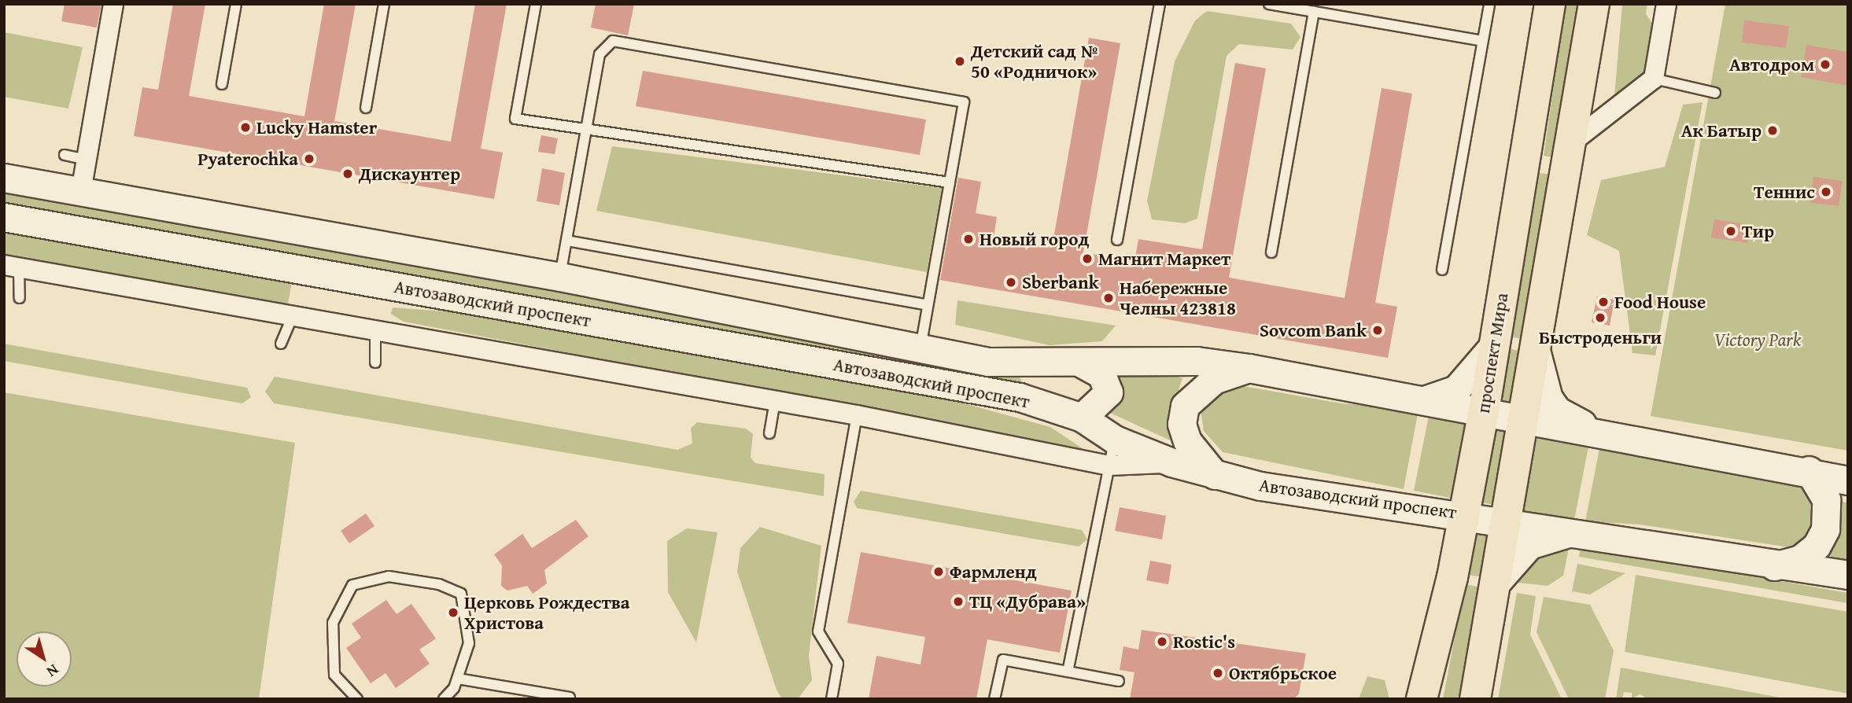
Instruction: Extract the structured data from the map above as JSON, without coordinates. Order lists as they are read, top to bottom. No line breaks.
{"streets":{"main road":["проспект Мира"],"street":["Автозаводский проспект"]},"crossings":[["Автозаводский проспект","проспект Мира"]],"parks":["Victory Park"],"places":["Детский сад № 50 «Родничок»","Автодром","Lucky Hamster","Ак Батыр","Pyaterochka","Дискаунтер","Теннис","Тир","Новый город","Магнит Маркет","Sberbank","Набережные Челны 423818","Food House","Быстроденьги","Sovcom Bank","Фармленд","ТЦ «Дубрава»","Церковь Рождества Христова","Rostic's","Октябрьское"],"north":"bottom right"}
